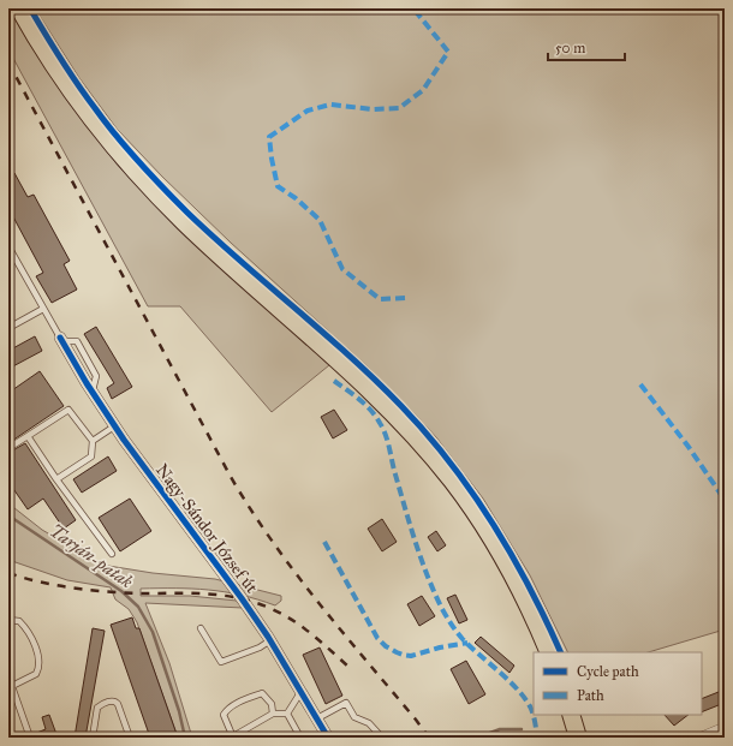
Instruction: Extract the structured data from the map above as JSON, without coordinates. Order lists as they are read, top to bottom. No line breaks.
{"streets":{"street":["Nagy-Sándor József út"]},"water":["Tarján-patak"],"legend":["Cycle path","Path"],"scale_bar":"50 m"}
